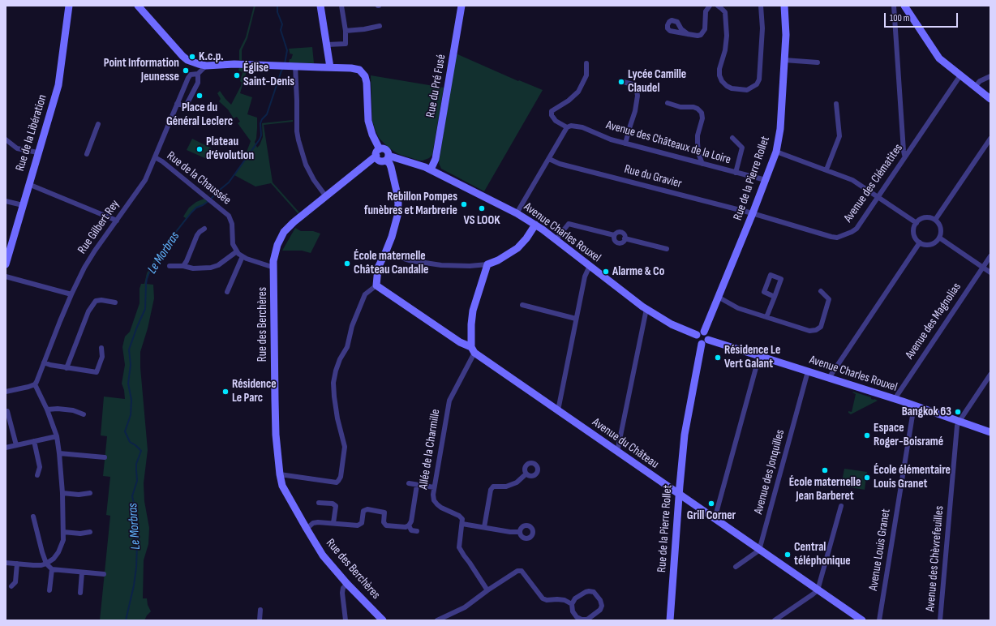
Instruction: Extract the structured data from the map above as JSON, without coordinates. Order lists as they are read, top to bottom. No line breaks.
{"streets":{"street":["Rue du Pré Fusé","Rue de la Libération","Avenue des Châteaux de la Loire","Rue du Gravier","Rue de la Chaussée","Rue de la Pierre Rollet","Avenue des Clématites","Rue Gilbert Rey","Avenue Charles Rouxel","Avenue des Magnolias","Rue des Berchères","Avenue du Château","Allée de la Charmille","Avenue des Jonquilles","Avenue Louis Granet","Avenue des Chèvrefeuilles"]},"crossings":[["Rue du Pré Fusé","Avenue Charles Rouxel"],["Avenue des Châteaux de la Loire","Rue de la Pierre Rollet"],["Rue du Gravier","Rue de la Pierre Rollet"],["Rue du Gravier","Avenue des Clématites"],["Rue de la Chaussée","Rue Gilbert Rey"],["Rue de la Chaussée","Rue des Berchères"],["Rue de la Pierre Rollet","Avenue des Clématites"],["Rue de la Pierre Rollet","Avenue Charles Rouxel"],["Rue de la Pierre Rollet","Avenue du Château"],["Avenue Charles Rouxel","Avenue des Magnolias"],["Avenue Charles Rouxel","Avenue des Jonquilles"],["Avenue Charles Rouxel","Avenue Louis Granet"],["Avenue Charles Rouxel","Avenue des Chèvrefeuilles"],["Avenue du Château","Allée de la Charmille"],["Avenue du Château","Avenue des Jonquilles"]],"water":["Le Morbras"],"places":["K.c.p.","Point Information Jeunesse","Église Saint-Denis","Lycée Camille Claudel","Place du Général Leclerc","Plateau d’évolution","Rebillon Pompes funèbres et Marbrerie","VS LOOK","École maternelle Château Candalle","Alarme & Co","Résidence Le Vert Galant","Résidence Le Parc","Bangkok 63","Espace Roger-Boisramé","École maternelle Jean Barberet","École élémentaire Louis Granet","Grill Corner","Central téléphonique"],"scale_bar":"100 m"}
